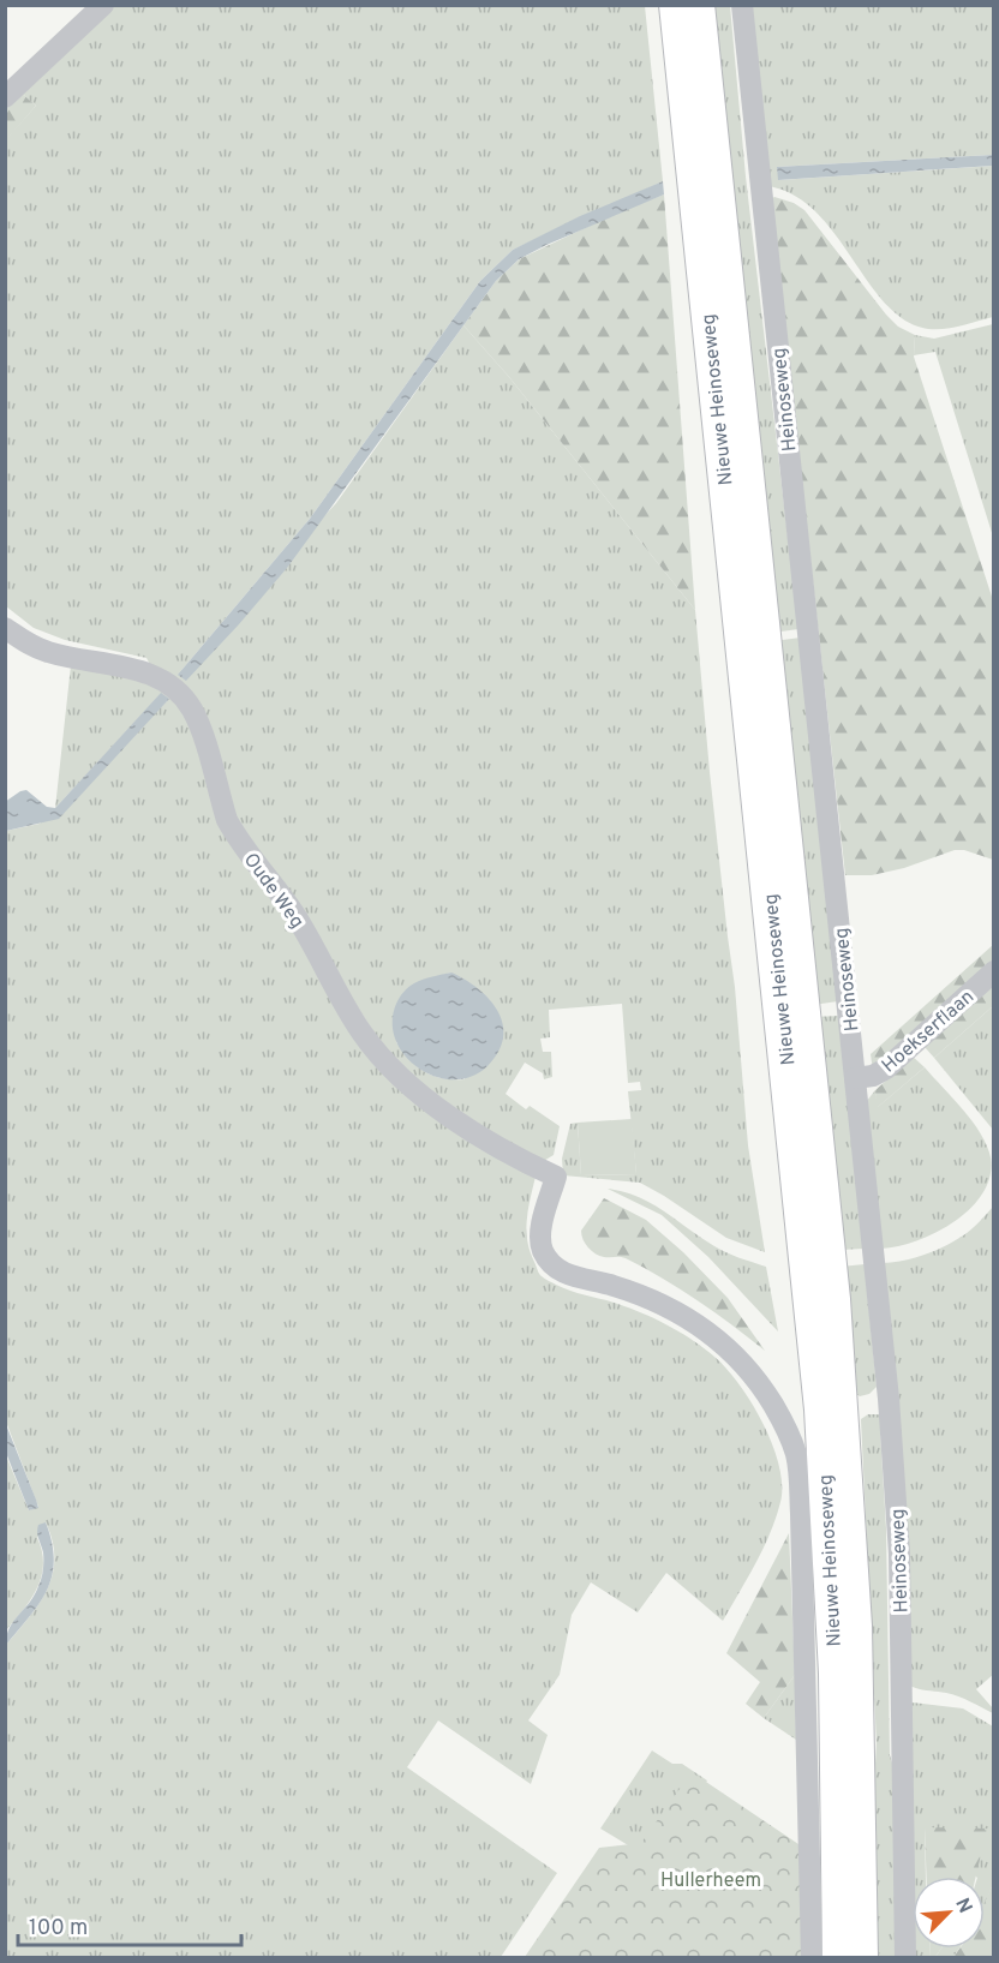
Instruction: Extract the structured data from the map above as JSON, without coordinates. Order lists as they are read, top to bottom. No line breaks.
{"streets":{"highway":["Nieuwe Heinoseweg"],"street":["Heinoseweg","Oude Weg","Hoekserflaan"]},"crossings":[["Heinoseweg","Hoekserflaan"]],"parks":["Hullerheem"],"scale_bar":"100 m","north":"top right"}
